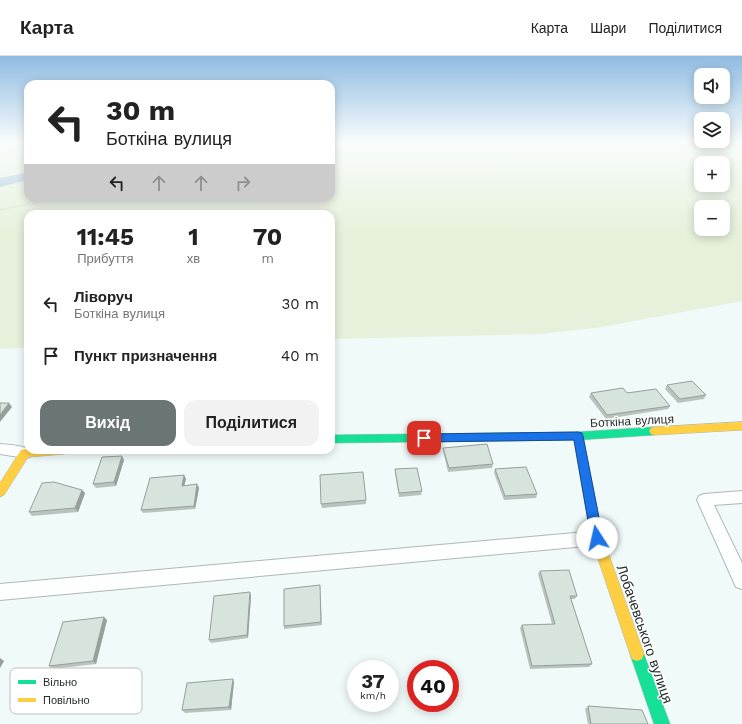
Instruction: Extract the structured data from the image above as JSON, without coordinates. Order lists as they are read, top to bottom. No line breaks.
{"streets":{"street":["Боткіна вулиця","Лобачевського вулиця"]},"crossings":[["Боткіна вулиця","Лобачевського вулиця"]],"legend":["Вільно","Повільно"],"page":{"header":"Карта","nav":["Карта","Шари","Поділитися"],"map_buttons":["+","−"],"turn":["30 m","Боткіна вулиця"],"eta":["11:45","Прибуття","1","хв","70","m"],"list":[{"name":"Ліворуч","note":"Боткіна вулиця","value":"30 m"},{"name":"Пункт призначення","value":"40 m"}],"buttons":["Вихід","Поділитися"],"speed":"37 km/h","limit":"40"}}
